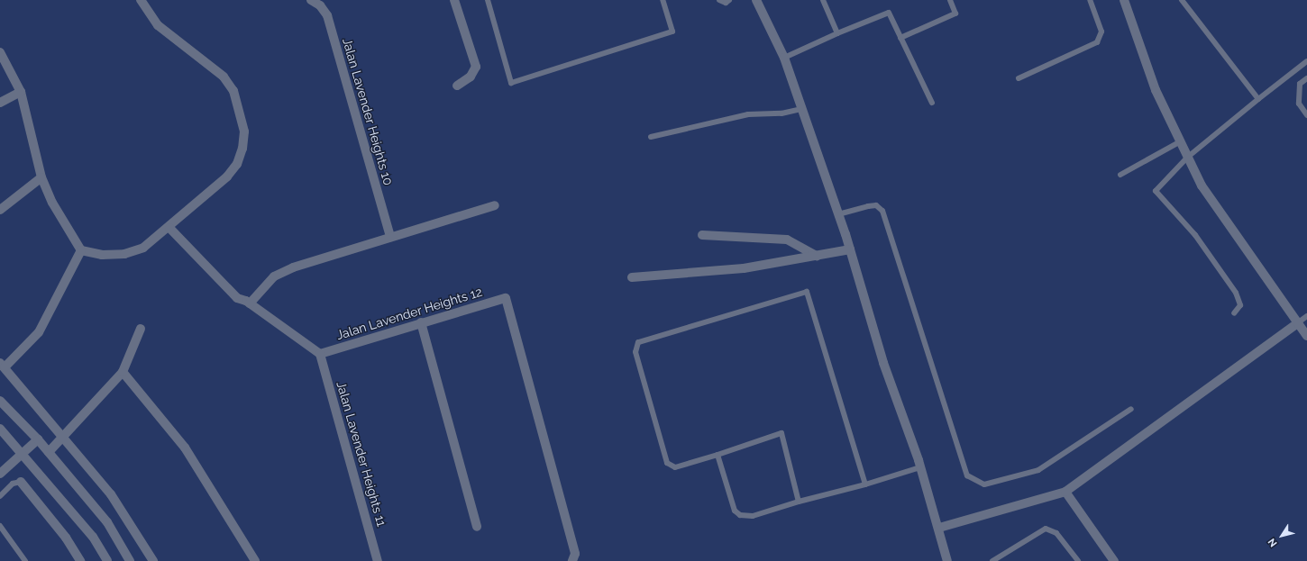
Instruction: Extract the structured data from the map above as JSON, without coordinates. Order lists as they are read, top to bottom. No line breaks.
{"streets":{"street":["Jalan Lavender Heights 10","Jalan Lavender Heights 12","Jalan Lavender Heights 11"]},"crossings":[["Jalan Lavender Heights 12","Jalan Lavender Heights 11"]],"north":"bottom left"}
